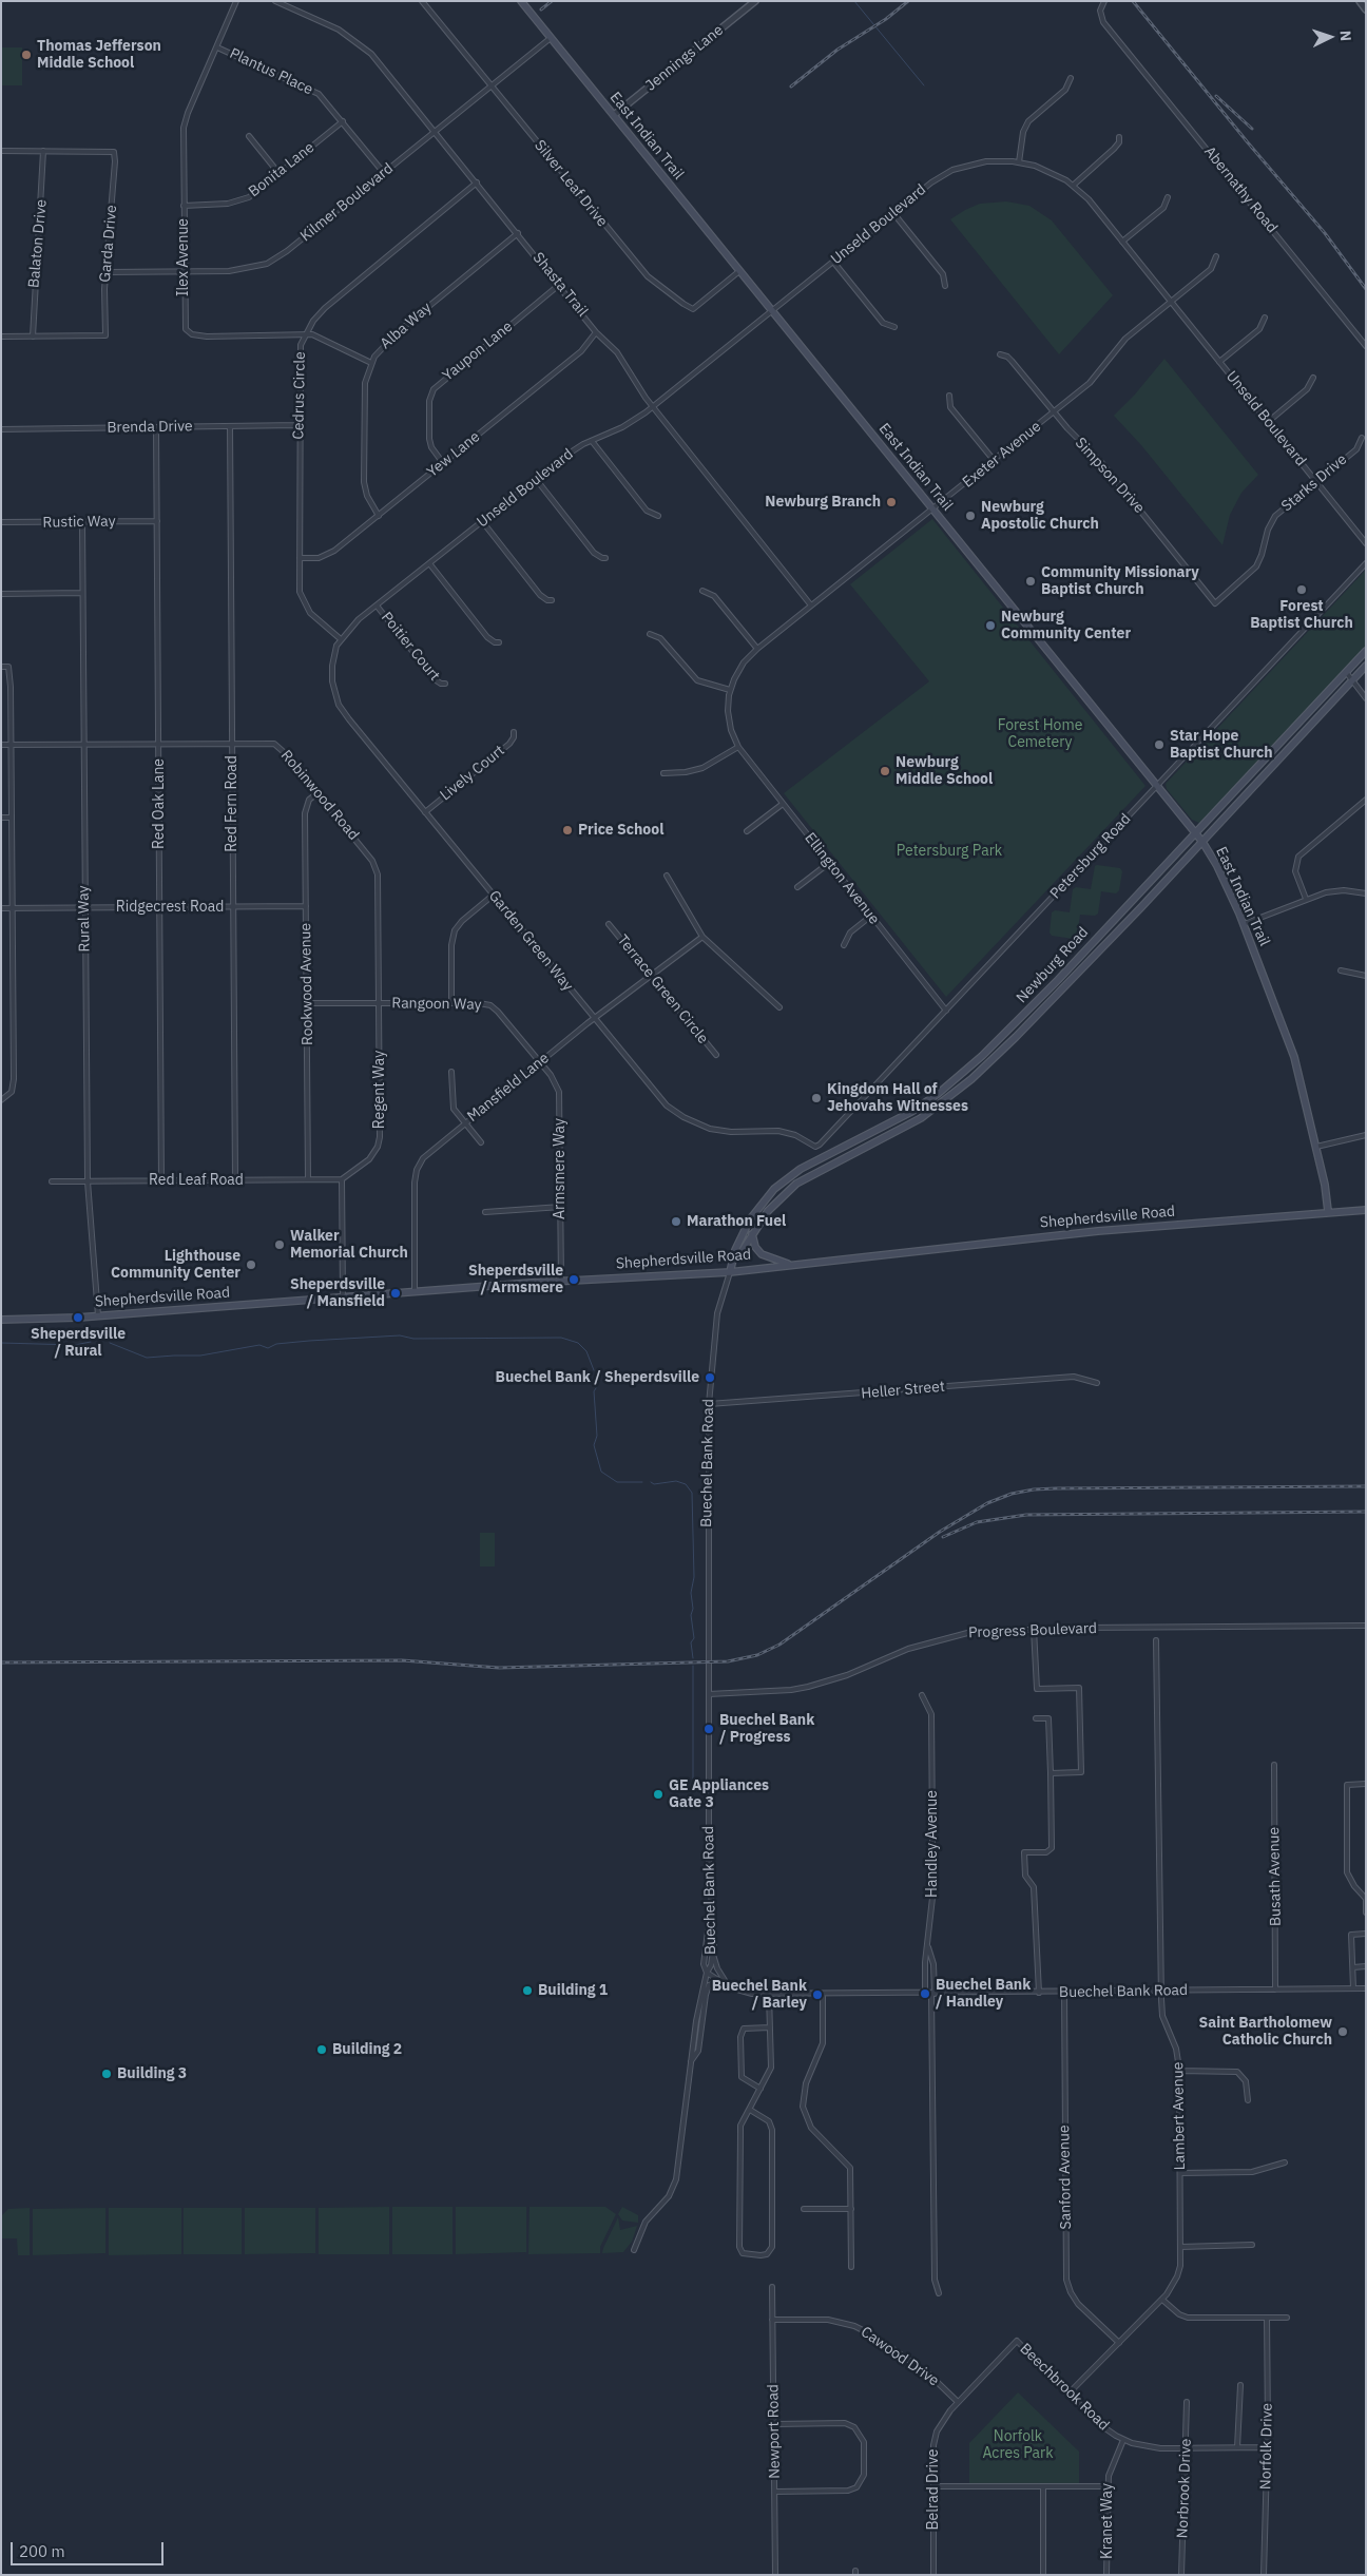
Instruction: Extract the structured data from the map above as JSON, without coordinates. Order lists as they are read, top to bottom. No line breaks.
{"streets":{"main road":["East Indian Trail","Newburg Road","Shepherdsville Road"],"street":["Jennings Lane","Plantus Place","Bonita Lane","Silver Leaf Drive","Abernathy Road","Kilmer Boulevard","Unseld Boulevard","Balaton Drive","Garda Drive","Ilex Avenue","Shasta Trail","Alba Way","Yaupon Lane","Cedrus Circle","Brenda Drive","Yew Lane","Exeter Avenue","Simpson Drive","Starks Drive","Rustic Way","Poitier Court","Lively Court","Robinwood Road","Red Oak Lane","Red Fern Road","Petersburg Road","Ellington Avenue","Ridgecrest Road","Rural Way","Garden Green Way","Rookwood Avenue","Terrace Green Circle","Rangoon Way","Mansfield Lane","Regent Way","Armsmere Way","Red Leaf Road","Heller Street","Buechel Bank Road","Progress Boulevard","Handley Avenue","Busath Avenue","Lambert Avenue","Sanford Avenue","Cawood Drive","Beechbrook Road","Newport Road","Norfolk Drive","Norbrook Drive","Belrad Drive","Kranet Way"]},"crossings":[["Jennings Lane","East Indian Trail"],["Plantus Place","Bonita Lane"],["Plantus Place","Kilmer Boulevard"],["Plantus Place","Ilex Avenue"],["East Indian Trail","Silver Leaf Drive"],["East Indian Trail","Kilmer Boulevard"],["East Indian Trail","Unseld Boulevard"],["East Indian Trail","Exeter Avenue"],["East Indian Trail","Petersburg Road"],["East Indian Trail","Newburg Road"],["East Indian Trail","Shepherdsville Road"],["Bonita Lane","Ilex Avenue"],["Silver Leaf Drive","Kilmer Boulevard"],["Kilmer Boulevard","Garda Drive"],["Kilmer Boulevard","Ilex Avenue"],["Kilmer Boulevard","Shasta Trail"],["Unseld Boulevard","Shasta Trail"],["Unseld Boulevard","Cedrus Circle"],["Unseld Boulevard","Exeter Avenue"],["Unseld Boulevard","Starks Drive"],["Unseld Boulevard","Poitier Court"],["Unseld Boulevard","Garden Green Way"],["Balaton Drive","Garda Drive"],["Ilex Avenue","Alba Way"],["Ilex Avenue","Cedrus Circle"],["Shasta Trail","Alba Way"],["Shasta Trail","Yaupon Lane"],["Shasta Trail","Cedrus Circle"],["Shasta Trail","Yew Lane"],["Shasta Trail","Exeter Avenue"],["Alba Way","Yew Lane"],["Yaupon Lane","Yew Lane"],["Cedrus Circle","Brenda Drive"],["Cedrus Circle","Yew Lane"],["Cedrus Circle","Garden Green Way"],["Brenda Drive","Red Oak Lane"],["Brenda Drive","Red Fern Road"],["Exeter Avenue","Simpson Drive"],["Exeter Avenue","Ellington Avenue"],["Simpson Drive","Starks Drive"],["Rustic Way","Red Oak Lane"],["Rustic Way","Rural Way"],["Lively Court","Garden Green Way"],["Robinwood Road","Red Oak Lane"],["Robinwood Road","Red Fern Road"],["Robinwood Road","Rural Way"],["Robinwood Road","Rookwood Avenue"],["Robinwood Road","Regent Way"],["Red Oak Lane","Ridgecrest Road"],["Red Oak Lane","Red Leaf Road"],["Red Fern Road","Ridgecrest Road"],["Red Fern Road","Red Leaf Road"],["Petersburg Road","Ellington Avenue"],["Petersburg Road","Garden Green Way"],["Ridgecrest Road","Rural Way"],["Ridgecrest Road","Rookwood Avenue"],["Rural Way","Red Leaf Road"],["Rural Way","Shepherdsville Road"],["Garden Green Way","Mansfield Lane"],["Newburg Road","Shepherdsville Road"],["Newburg Road","Buechel Bank Road"],["Rookwood Avenue","Rangoon Way"],["Rookwood Avenue","Red Leaf Road"],["Terrace Green Circle","Mansfield Lane"],["Rangoon Way","Mansfield Lane"],["Rangoon Way","Regent Way"],["Rangoon Way","Armsmere Way"],["Mansfield Lane","Armsmere Way"],["Mansfield Lane","Shepherdsville Road"],["Regent Way","Red Leaf Road"],["Armsmere Way","Shepherdsville Road"],["Shepherdsville Road","Buechel Bank Road"],["Heller Street","Buechel Bank Road"],["Buechel Bank Road","Progress Boulevard"],["Buechel Bank Road","Handley Avenue"],["Buechel Bank Road","Busath Avenue"],["Buechel Bank Road","Lambert Avenue"],["Buechel Bank Road","Sanford Avenue"],["Lambert Avenue","Sanford Avenue"],["Lambert Avenue","Beechbrook Road"],["Cawood Drive","Newport Road"],["Cawood Drive","Belrad Drive"],["Beechbrook Road","Norfolk Drive"],["Beechbrook Road","Norbrook Drive"],["Beechbrook Road","Belrad Drive"],["Beechbrook Road","Kranet Way"]],"parks":["Forest Home Cemetery","Petersburg Park","Norfolk Acres Park"],"places":["Thomas Jefferson Middle School","Newburg Branch","Newburg Apostolic Church","Community Missionary Baptist Church","Forest Baptist Church","Newburg Community Center","Star Hope Baptist Church","Newburg Middle School","Price School","Kingdom Hall of Jehovahs Witnesses","Marathon Fuel","Walker Memorial Church","Lighthouse Community Center","Sheperdsville / Armsmere","Sheperdsville / Mansfield","Sheperdsville / Rural","Buechel Bank / Sheperdsville","Buechel Bank / Progress","GE Appliances Gate 3","Building 1","Buechel Bank / Handley","Buechel Bank / Barley","Saint Bartholomew Catholic Church","Building 2","Building 3"],"scale_bar":"200 m","north":"right"}
